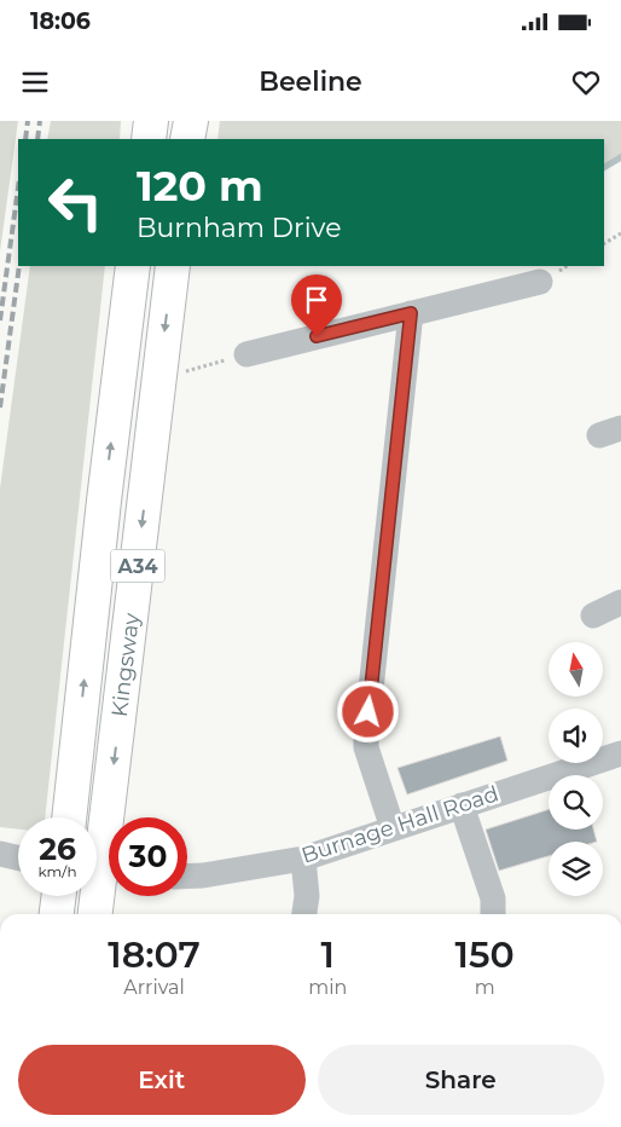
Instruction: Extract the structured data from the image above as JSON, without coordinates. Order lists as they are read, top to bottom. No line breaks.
{"streets":{"highway":["A34","Kingsway"],"street":["Burnage Hall Road"]},"north":"top","page":{"status":"18:06","header":"Beeline","turn":["120 m","Burnham Drive"],"speed":"26 km/h","limit":"30","eta":["18:07","Arrival","1","min","150","m"],"buttons":["Exit","Share"]}}
